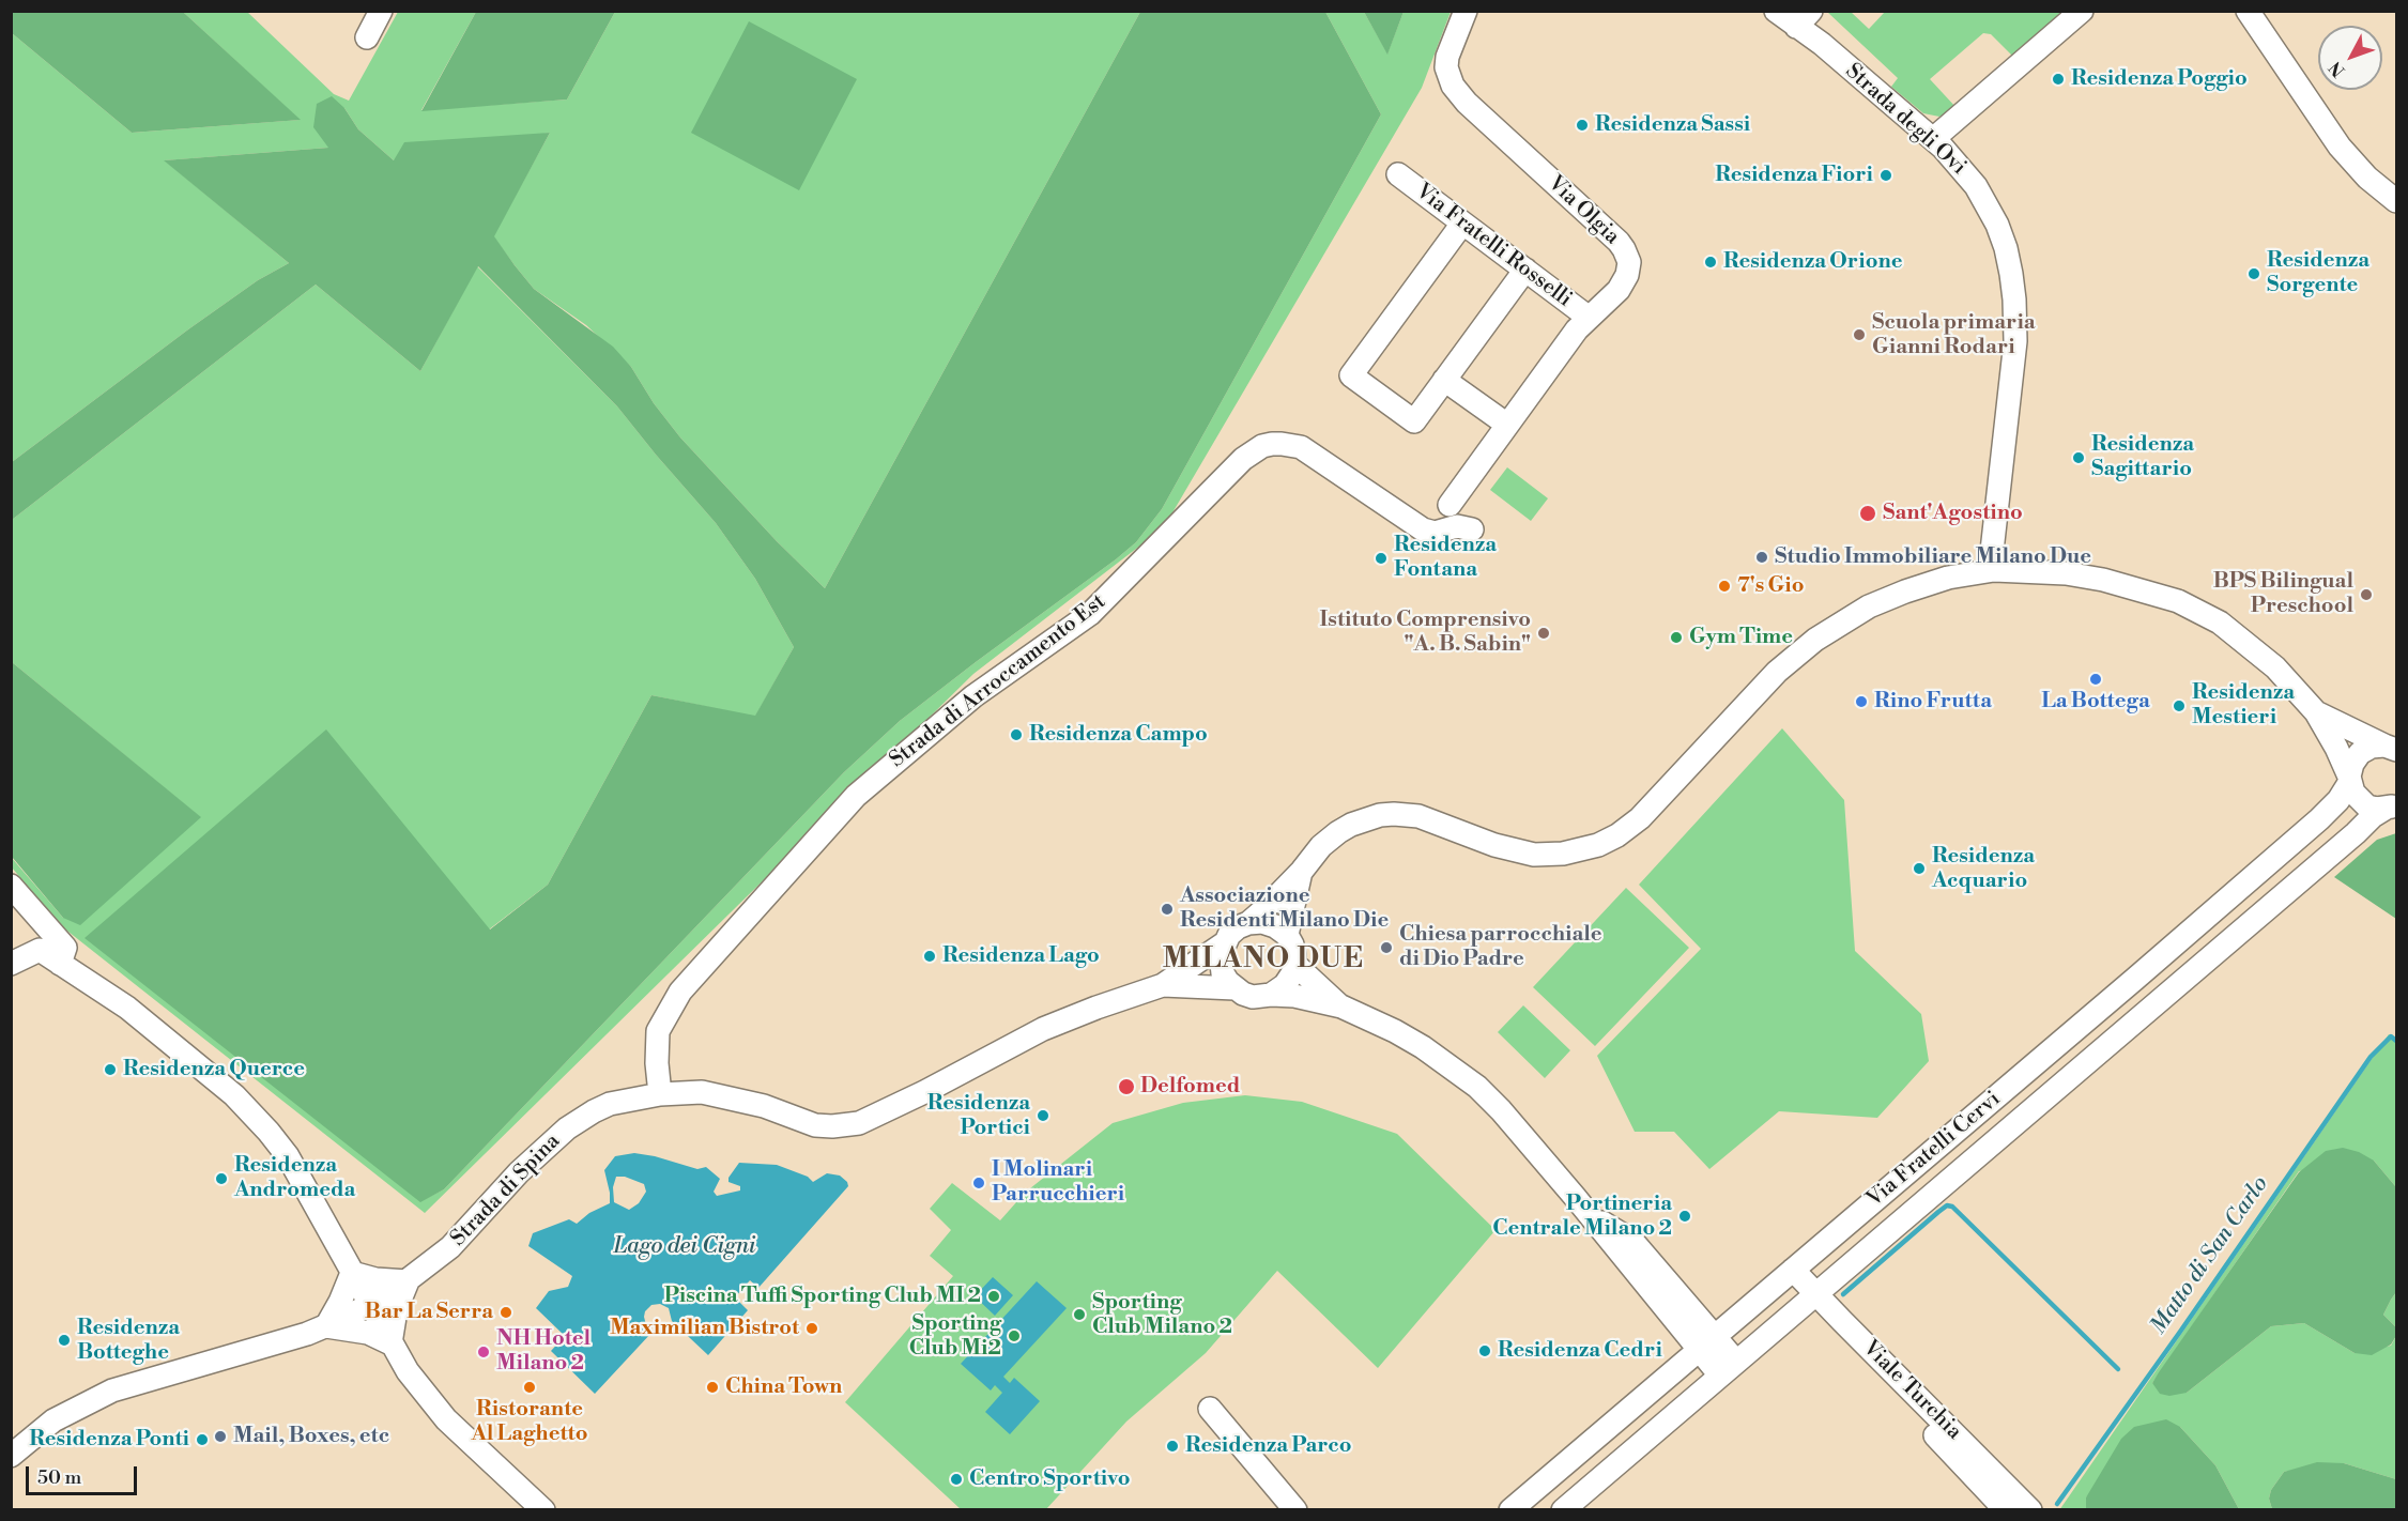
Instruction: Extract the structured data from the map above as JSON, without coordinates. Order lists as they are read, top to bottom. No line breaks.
{"streets":{"street":["Strada degli Ovi","Via Olgia","Via Fratelli Rosselli","Strada di Arroccamento Est","Via Fratelli Cervi","Strada di Spina","Viale Turchia"]},"crossings":[["Via Olgia","Via Fratelli Rosselli"],["Strada di Arroccamento Est","Strada di Spina"],["Via Fratelli Cervi","Viale Turchia"]],"districts":["MILANO DUE"],"water":["Lago dei Cigni","Matto di San Carlo"],"places":["Residenza Poggio","Residenza Sassi","Residenza Fiori","Residenza Orione","Residenza Sorgente","Scuola primaria Gianni Rodari","Residenza Sagittario","Sant'Agostino","Studio Immobiliare Milano Due","Residenza Fontana","7's Gio","BPS Bilingual Preschool","Istituto Comprensivo \"A. B. Sabin\"","Gym Time","La Bottega","Rino Frutta","Residenza Mestieri","Residenza Campo","Residenza Acquario","Associazione Residenti Milano Die","Chiesa parrocchiale di Dio Padre","Residenza Lago","Residenza Querce","Delfomed","Residenza Portici","Residenza Andromeda","I Molinari Parrucchieri","Portineria Centrale Milano 2","Piscina Tuffi Sporting Club MI 2","Bar La Serra","Sporting Club Milano 2","Maximilian Bistrot","Sporting Club Mi2","Residenza Botteghe","Residenza Cedri","NH Hotel Milano 2","Ristorante Al Laghetto","China Town","Mail, Boxes, etc","Residenza Ponti","Residenza Parco","Centro Sportivo"],"scale_bar":"50 m","north":"bottom left"}
